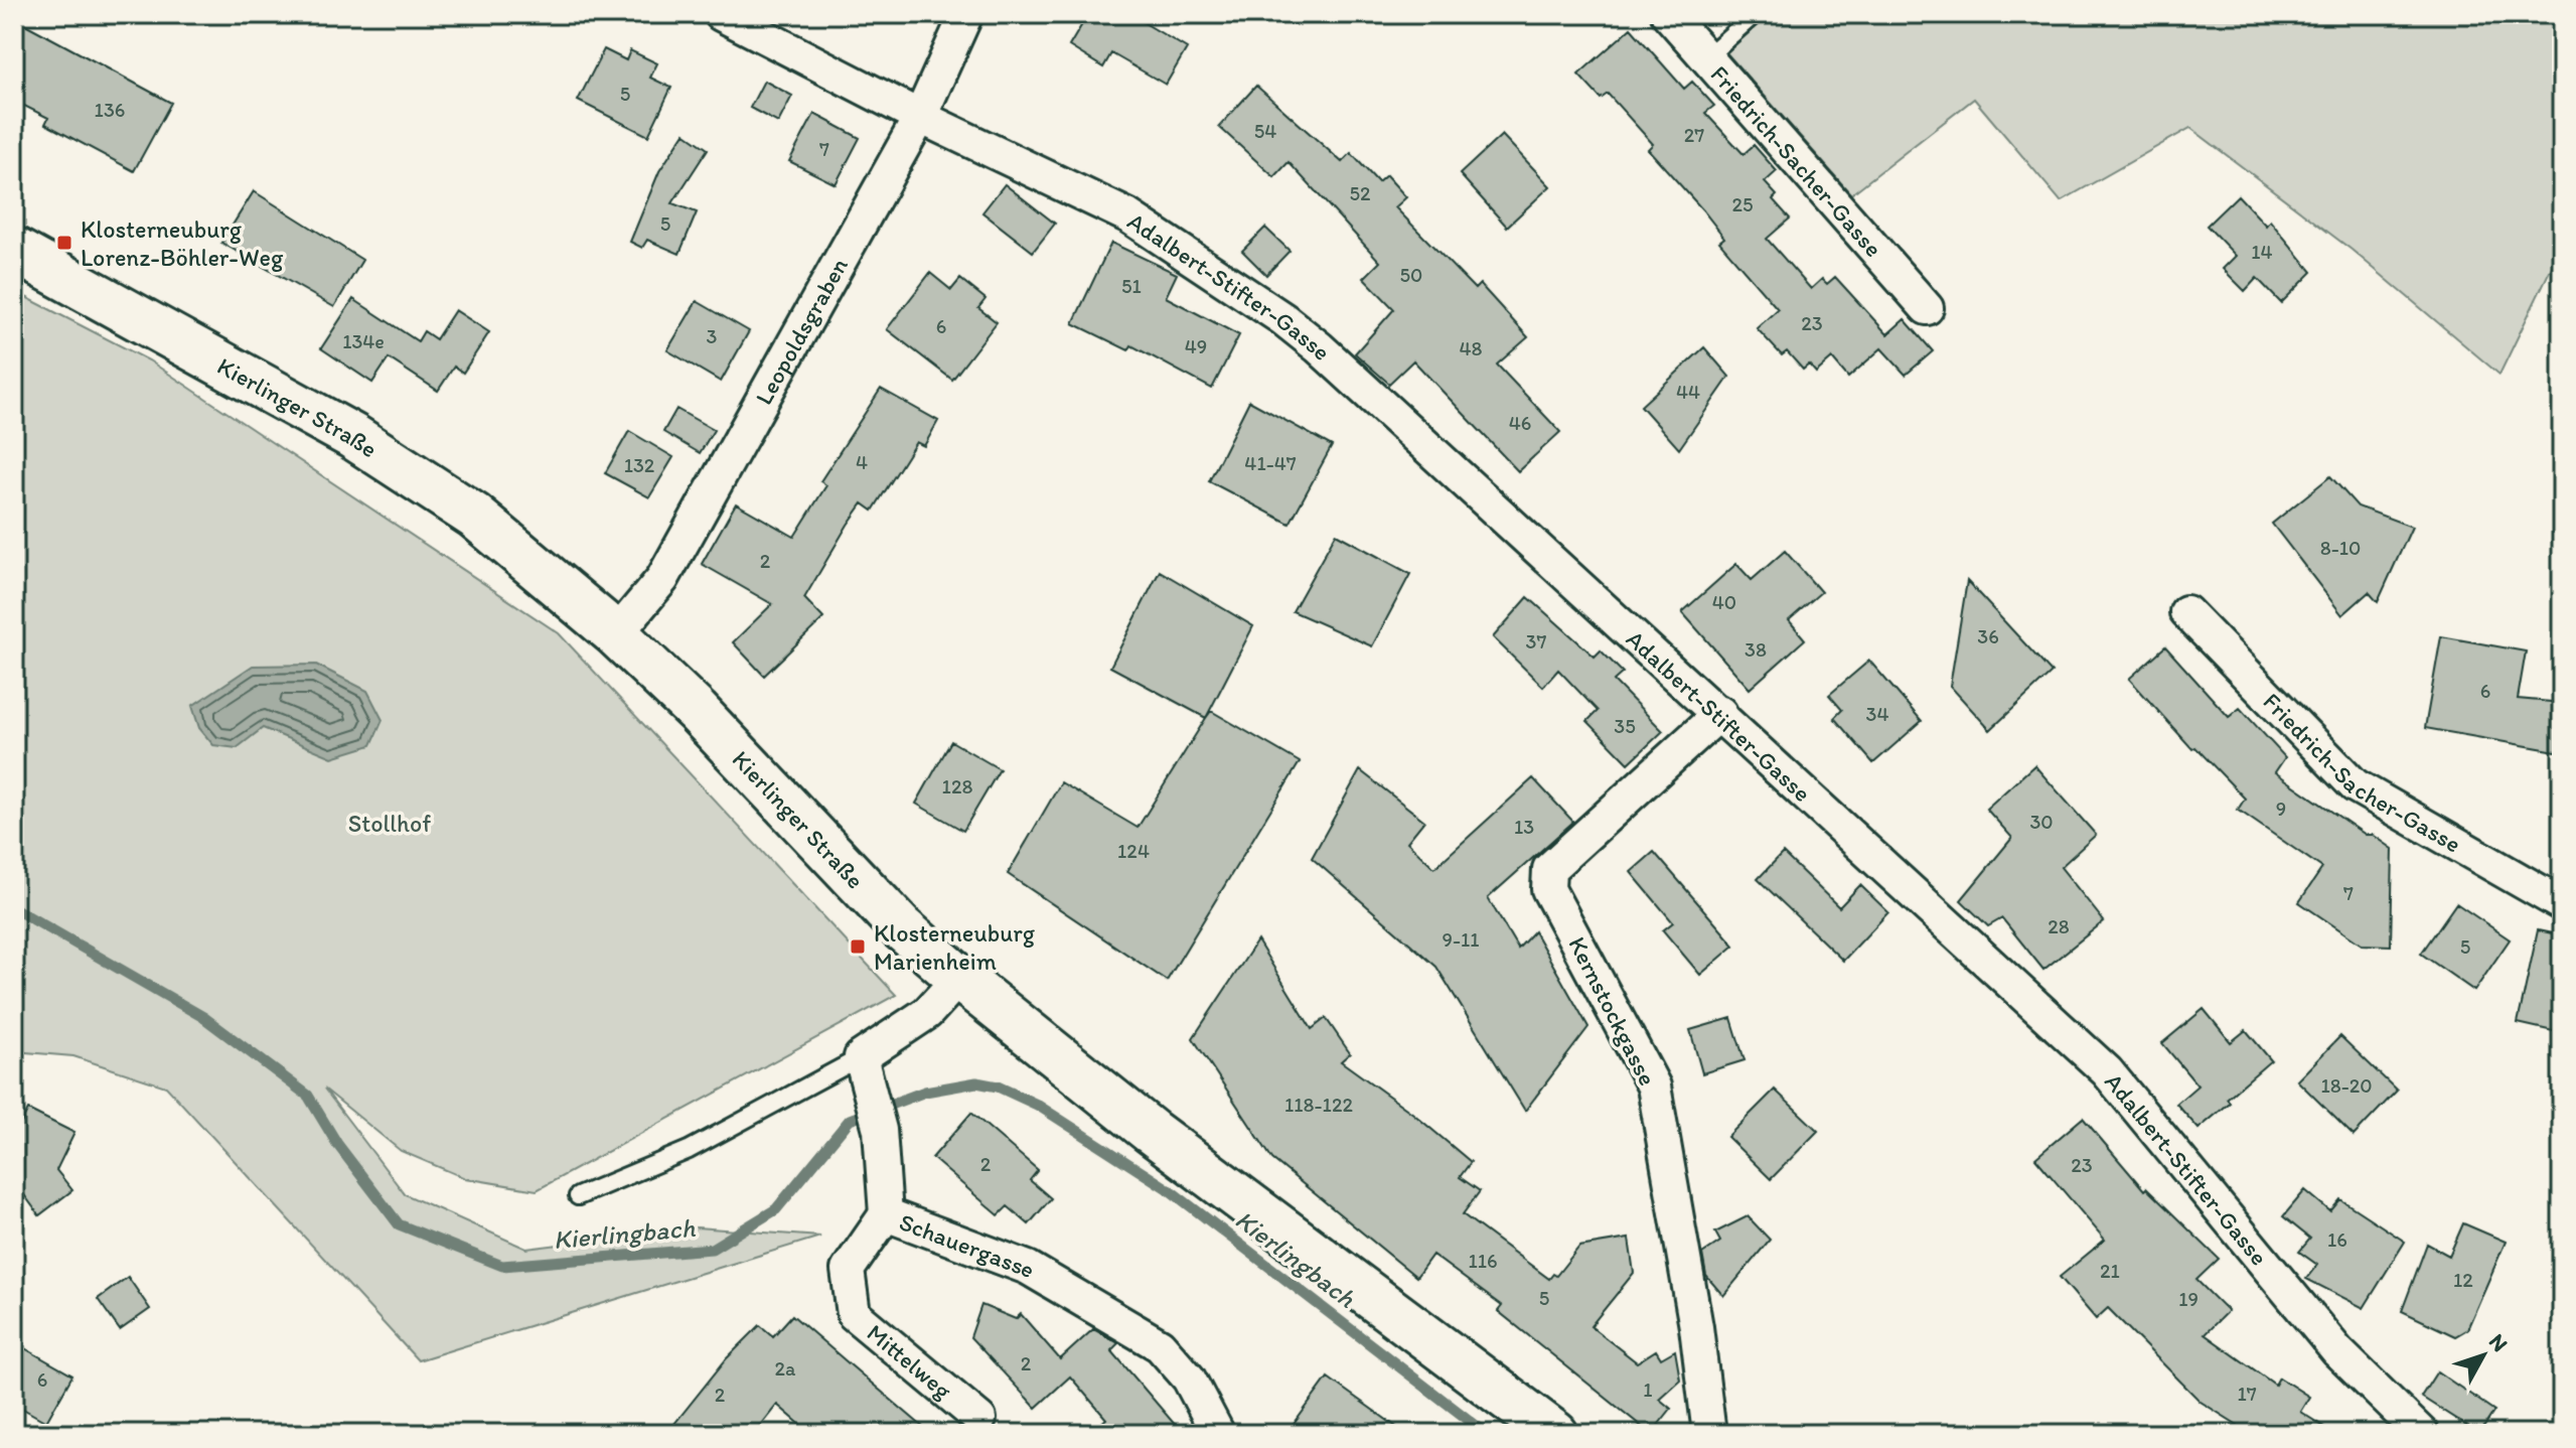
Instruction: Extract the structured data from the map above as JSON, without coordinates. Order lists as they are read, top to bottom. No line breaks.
{"streets":{"main road":["Kierlinger Straße"],"street":["Friedrich-Sacher-Gasse","Adalbert-Stifter-Gasse","Leopoldsgraben","Kernstockgasse","Schauergasse","Mittelweg"]},"crossings":[["Adalbert-Stifter-Gasse","Leopoldsgraben"],["Adalbert-Stifter-Gasse","Kernstockgasse"],["Leopoldsgraben","Kierlinger Straße"],["Schauergasse","Mittelweg"]],"water":["Kierlingbach"],"parks":["Stollhof"],"places":{"transit":["Klosterneuburg Lorenz-Böhler-Weg","Klosterneuburg Marienheim"]},"house_numbers":["5","136","54","27","7","52","25","5","14","50","51","23","6","3","134e","49","48","44","46","4","41-47","132","8-10","2","40","36","37","38","6","34","35","128","9","30","13","124","7","28","9-11","5","18-20","118-122","2","23","16","116","21","12","5","19","2","2a","6","1","17","2"],"north":"top right"}
